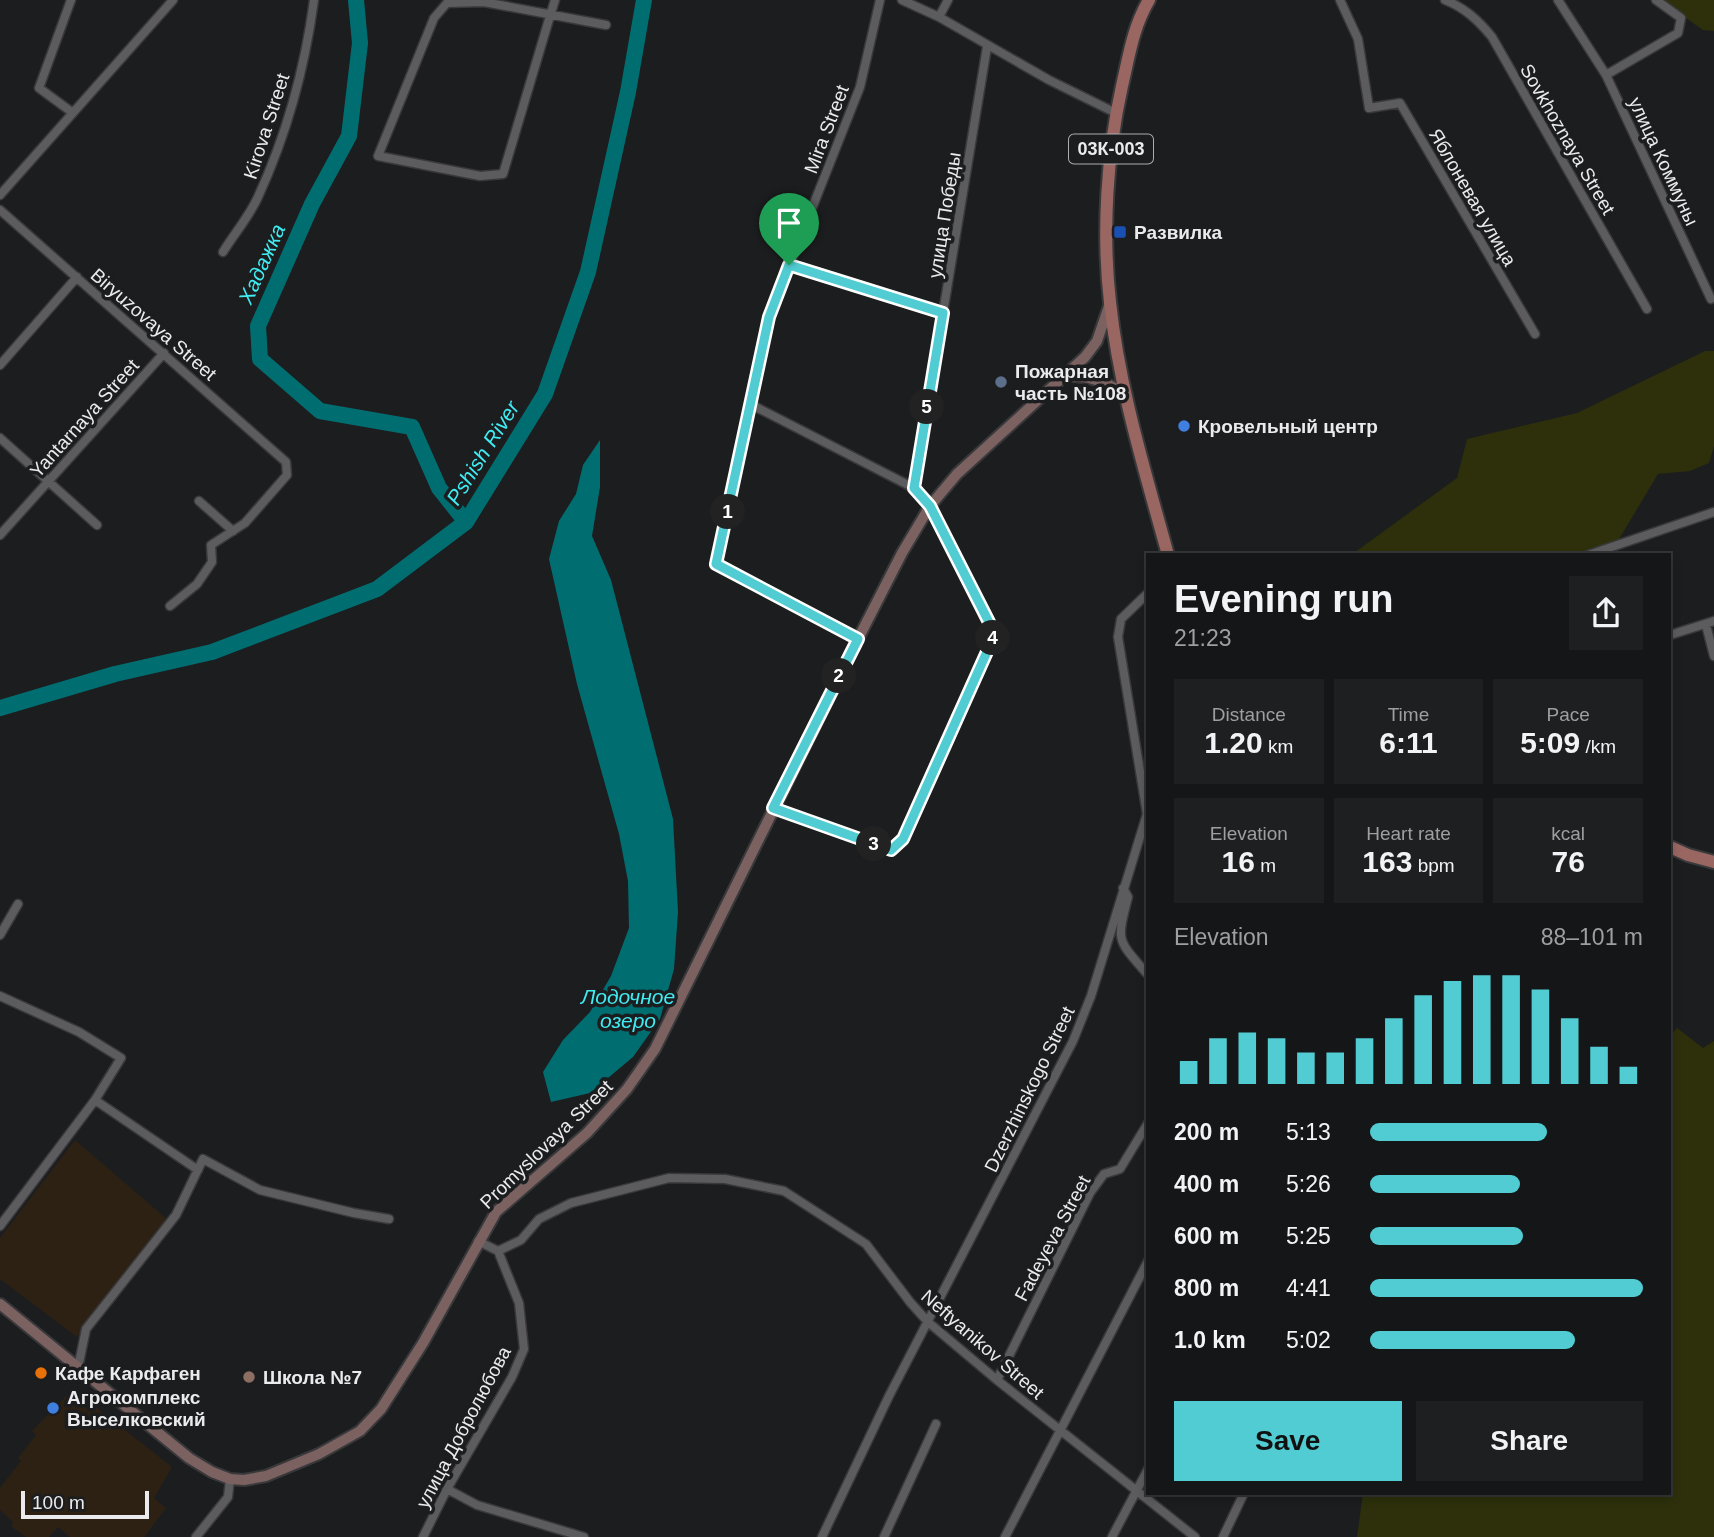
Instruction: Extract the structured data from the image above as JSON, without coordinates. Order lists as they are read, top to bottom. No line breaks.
{"streets":{"main road":["03К-003","Promyslovaya Street"],"street":["Kirova Street","Mira Street","Sovkhoznaya Street","улица Коммуны","Яблоневая улица","улица Победы","Biryuzovaya Street","Yantarnaya Street","Dzerzhinskogo Street","Fadeyeva Street","Neftyanikov Street","улица Добролюбова"]},"crossings":[["Mira Street","Promyslovaya Street"],["03К-003","Promyslovaya Street"],["Biryuzovaya Street","Yantarnaya Street"],["Dzerzhinskogo Street","Neftyanikov Street"],["Fadeyeva Street","Neftyanikov Street"],["Neftyanikov Street","улица Добролюбова"]],"water":["Хадажка","Pshish River","Лодочное озеро"],"places":{"transit":["Развилка"],"other":["Пожарная часть №108","Кровельный центр","Кафе Карфаген","Школа №7","Агрокомплекс Выселковский"]},"scale_bar":"100 m","page":{"pins":["5","1","4","2","3"],"heading":["Evening run","21:23"],"stats":[["Distance","1.20 km"],["Time","6:11"],["Pace","5:09 /km"],["Elevation","16 m"],["Heart rate","163 bpm"],["kcal","76"]],"chart":["Elevation","88–101 m"],"list":[{"name":"200 m","note":"5:13"},{"name":"400 m","note":"5:26"},{"name":"600 m","note":"5:25"},{"name":"800 m","note":"4:41"},{"name":"1.0 km","note":"5:02"}],"buttons":["Save","Share"],"scale":"100 m"}}
